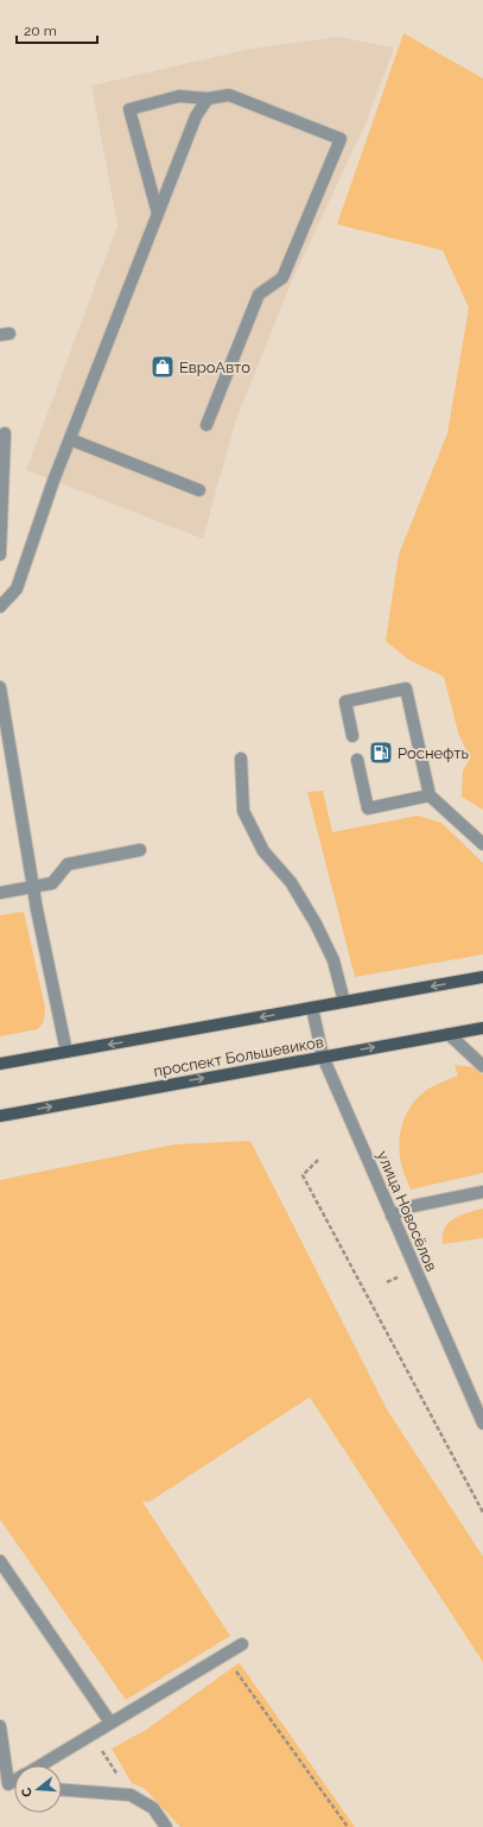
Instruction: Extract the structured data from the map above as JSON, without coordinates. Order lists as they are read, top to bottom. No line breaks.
{"streets":{"main road":["проспект Большевиков"],"street":["улица Новосёлов"]},"crossings":[["проспект Большевиков","улица Новосёлов"]],"places":{"shop":["ЕвроАвто"],"fuel station":["Роснефть"]},"scale_bar":"20 m","north":"left"}
